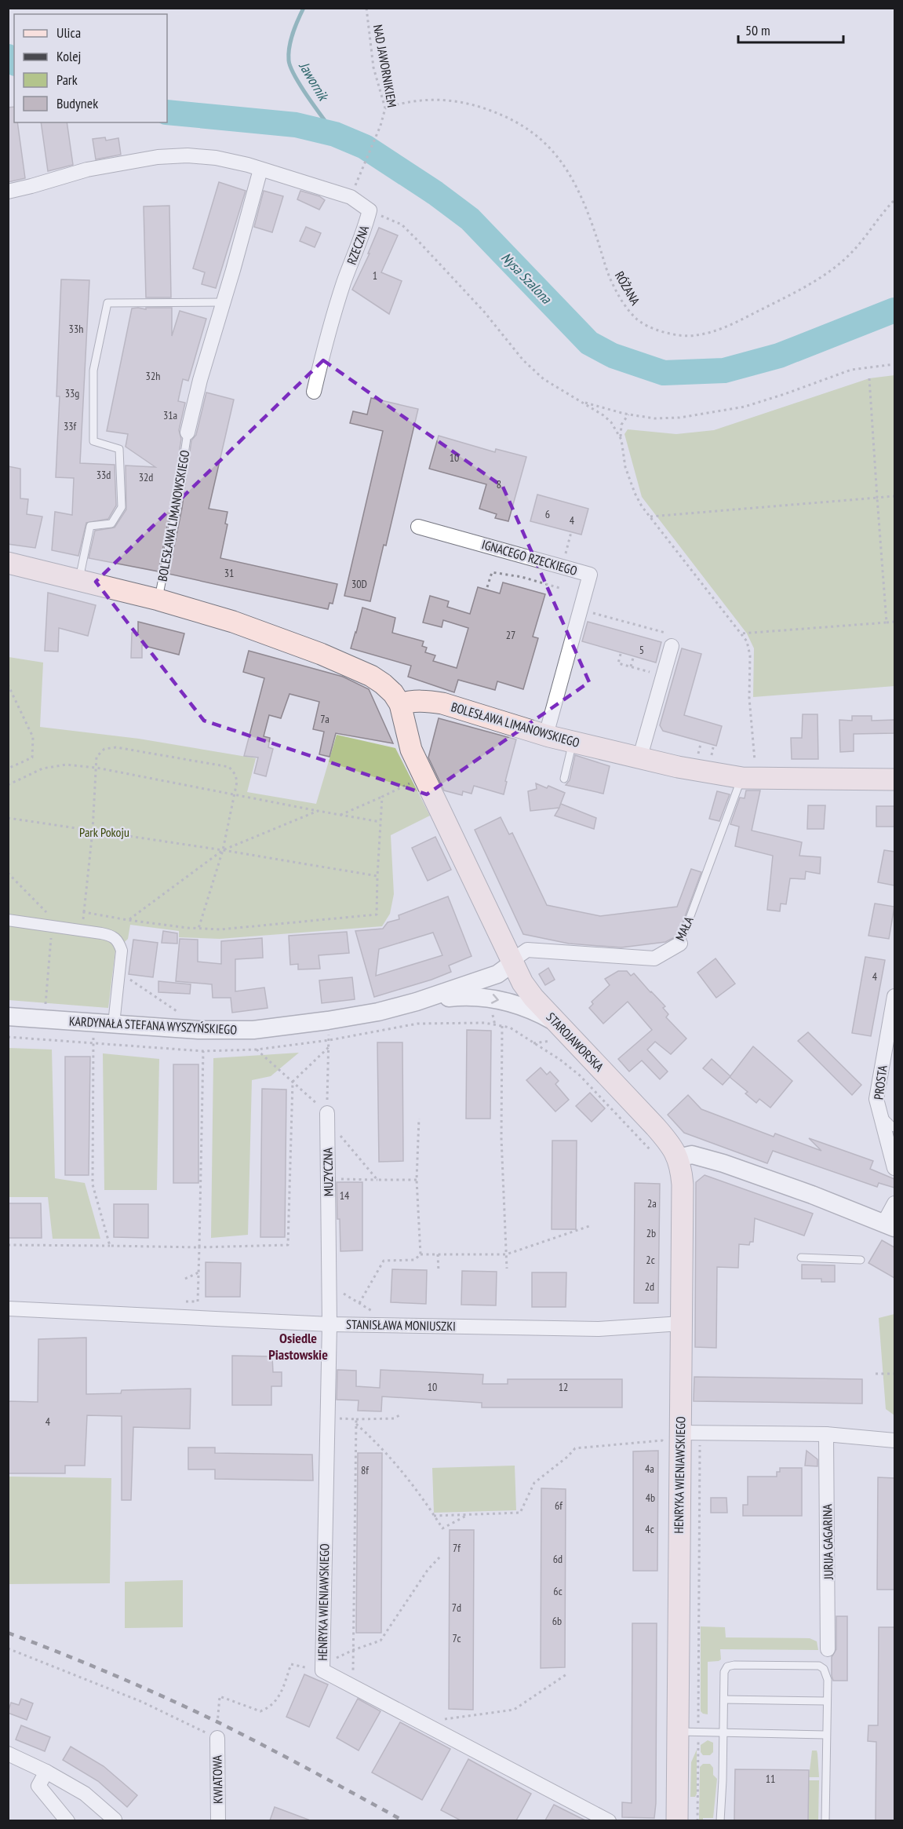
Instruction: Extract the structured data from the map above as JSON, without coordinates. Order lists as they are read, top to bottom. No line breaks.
{"streets":{"main road":["BOLESŁAWA LIMANOWSKIEGO","STAROJAWORSKA","HENRYKA WIENIAWSKIEGO"],"street":["RZECZNA","IGNACEGO RZECKIEGO","MAŁA","KARDYNAŁA STEFANA WYSZYŃSKIEGO","PROSTA","MUZYCZNA","STANISŁAWA MONIUSZKI","JURIJA GAGARINA","KWIATOWA"],"path":["NAD JAWORNIKIEM","RÓŻANA"]},"crossings":[["NAD JAWORNIKIEM","RÓŻANA"],["BOLESŁAWA LIMANOWSKIEGO","IGNACEGO RZECKIEGO"],["BOLESŁAWA LIMANOWSKIEGO","MAŁA"],["BOLESŁAWA LIMANOWSKIEGO","STAROJAWORSKA"],["MAŁA","KARDYNAŁA STEFANA WYSZYŃSKIEGO"],["MAŁA","STAROJAWORSKA"],["KARDYNAŁA STEFANA WYSZYŃSKIEGO","STAROJAWORSKA"],["STAROJAWORSKA","HENRYKA WIENIAWSKIEGO"],["MUZYCZNA","STANISŁAWA MONIUSZKI"],["MUZYCZNA","HENRYKA WIENIAWSKIEGO"],["STANISŁAWA MONIUSZKI","HENRYKA WIENIAWSKIEGO"]],"districts":["Osiedle Piastowskie"],"water":["Jawornik","Nysa Szalona"],"parks":["Park Pokoju"],"house_numbers":["1","33h","32h","33g","31a","33f","10","33d","32d","8","6","4","31","30D","27","5","7a","4","14","2a","2b","2c","2d","10","12","4","4a","8f","4b","6f","4c","7f","6d","6c","7d","6b","7c","11"],"legend":["Ulica","Kolej","Park","Budynek"],"scale_bar":"50 m"}
